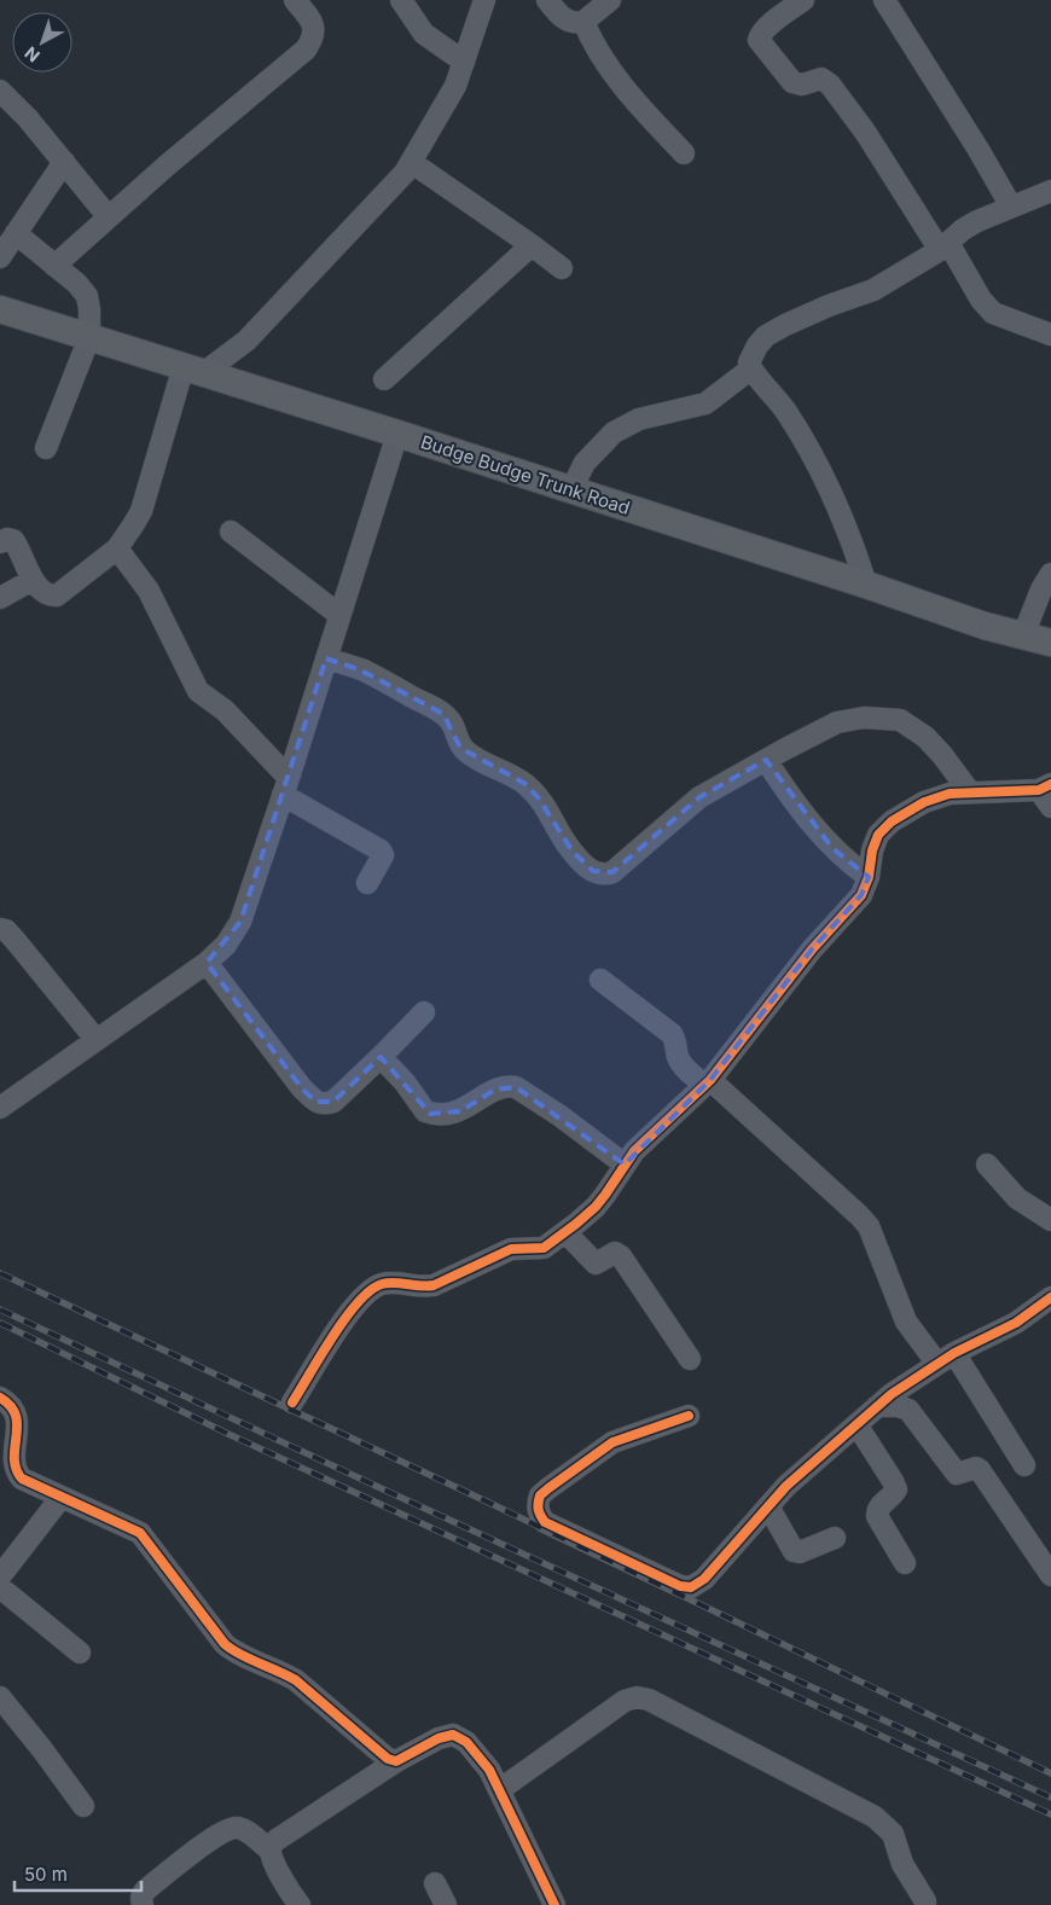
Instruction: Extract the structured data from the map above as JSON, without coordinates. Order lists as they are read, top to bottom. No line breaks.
{"streets":{"main road":["Budge Budge Trunk Road"]},"scale_bar":"50 m","north":"bottom left"}
